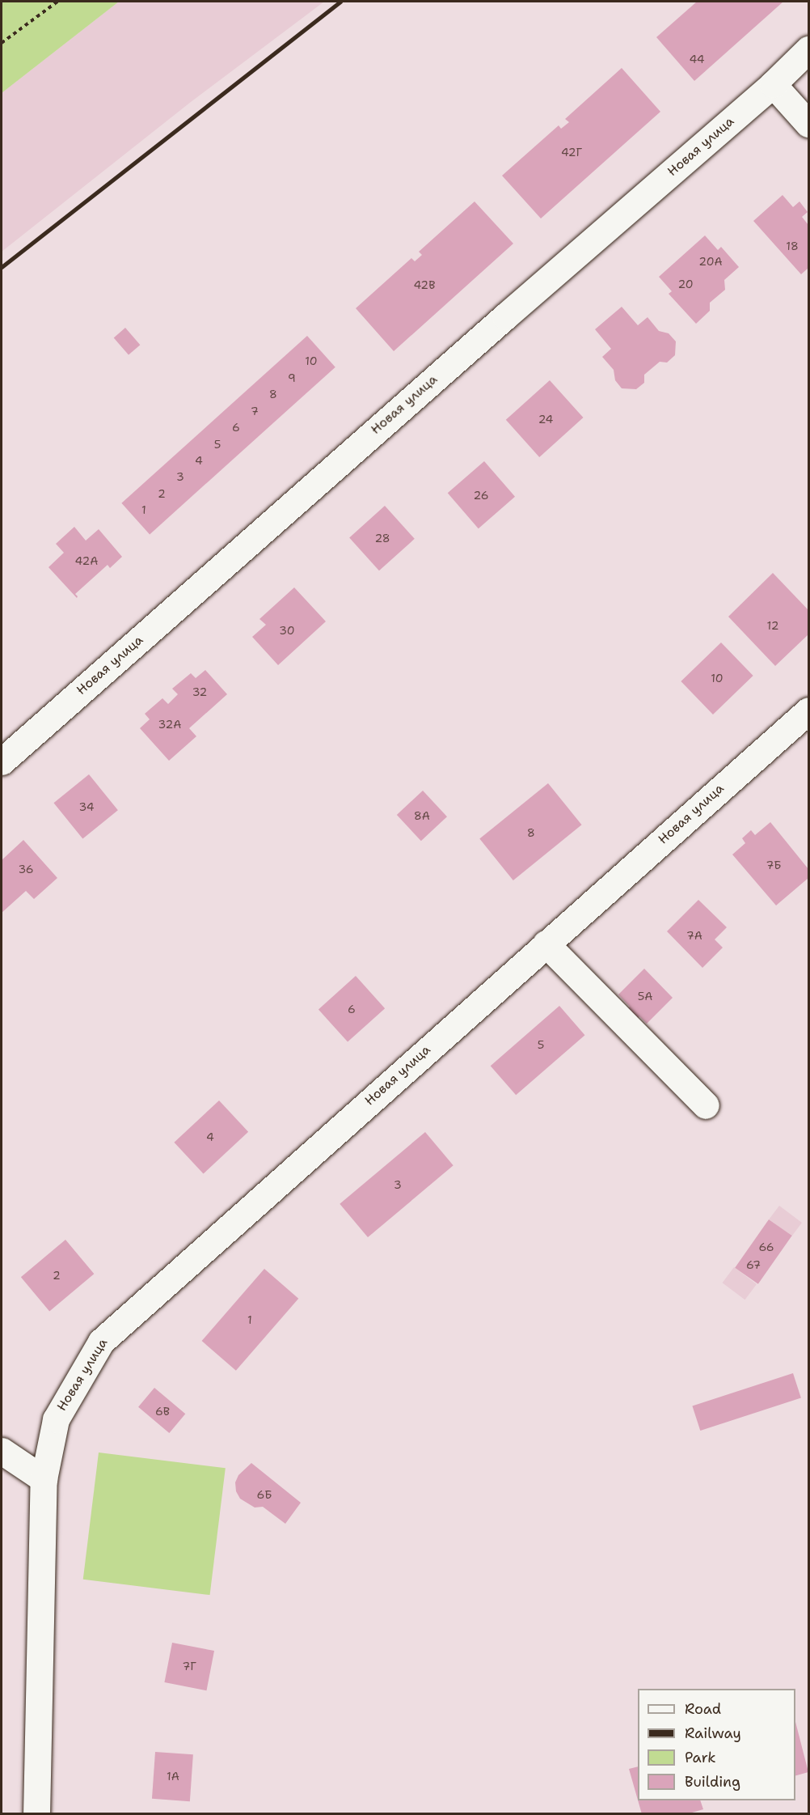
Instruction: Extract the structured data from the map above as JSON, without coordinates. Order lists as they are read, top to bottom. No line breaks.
{"streets":{"street":["Новая улица"]},"house_numbers":["44","42Г","18","20А","20","42В","10","9","8","7","24","6","5","4","3","2","26","1","28","42А","12","30","10","32","32А","34","8А","8","7Б","36","7А","5А","6","5","4","3","66","67","2","1","6В","6Б","7Г","1А"],"legend":["Road","Railway","Park","Building"]}
